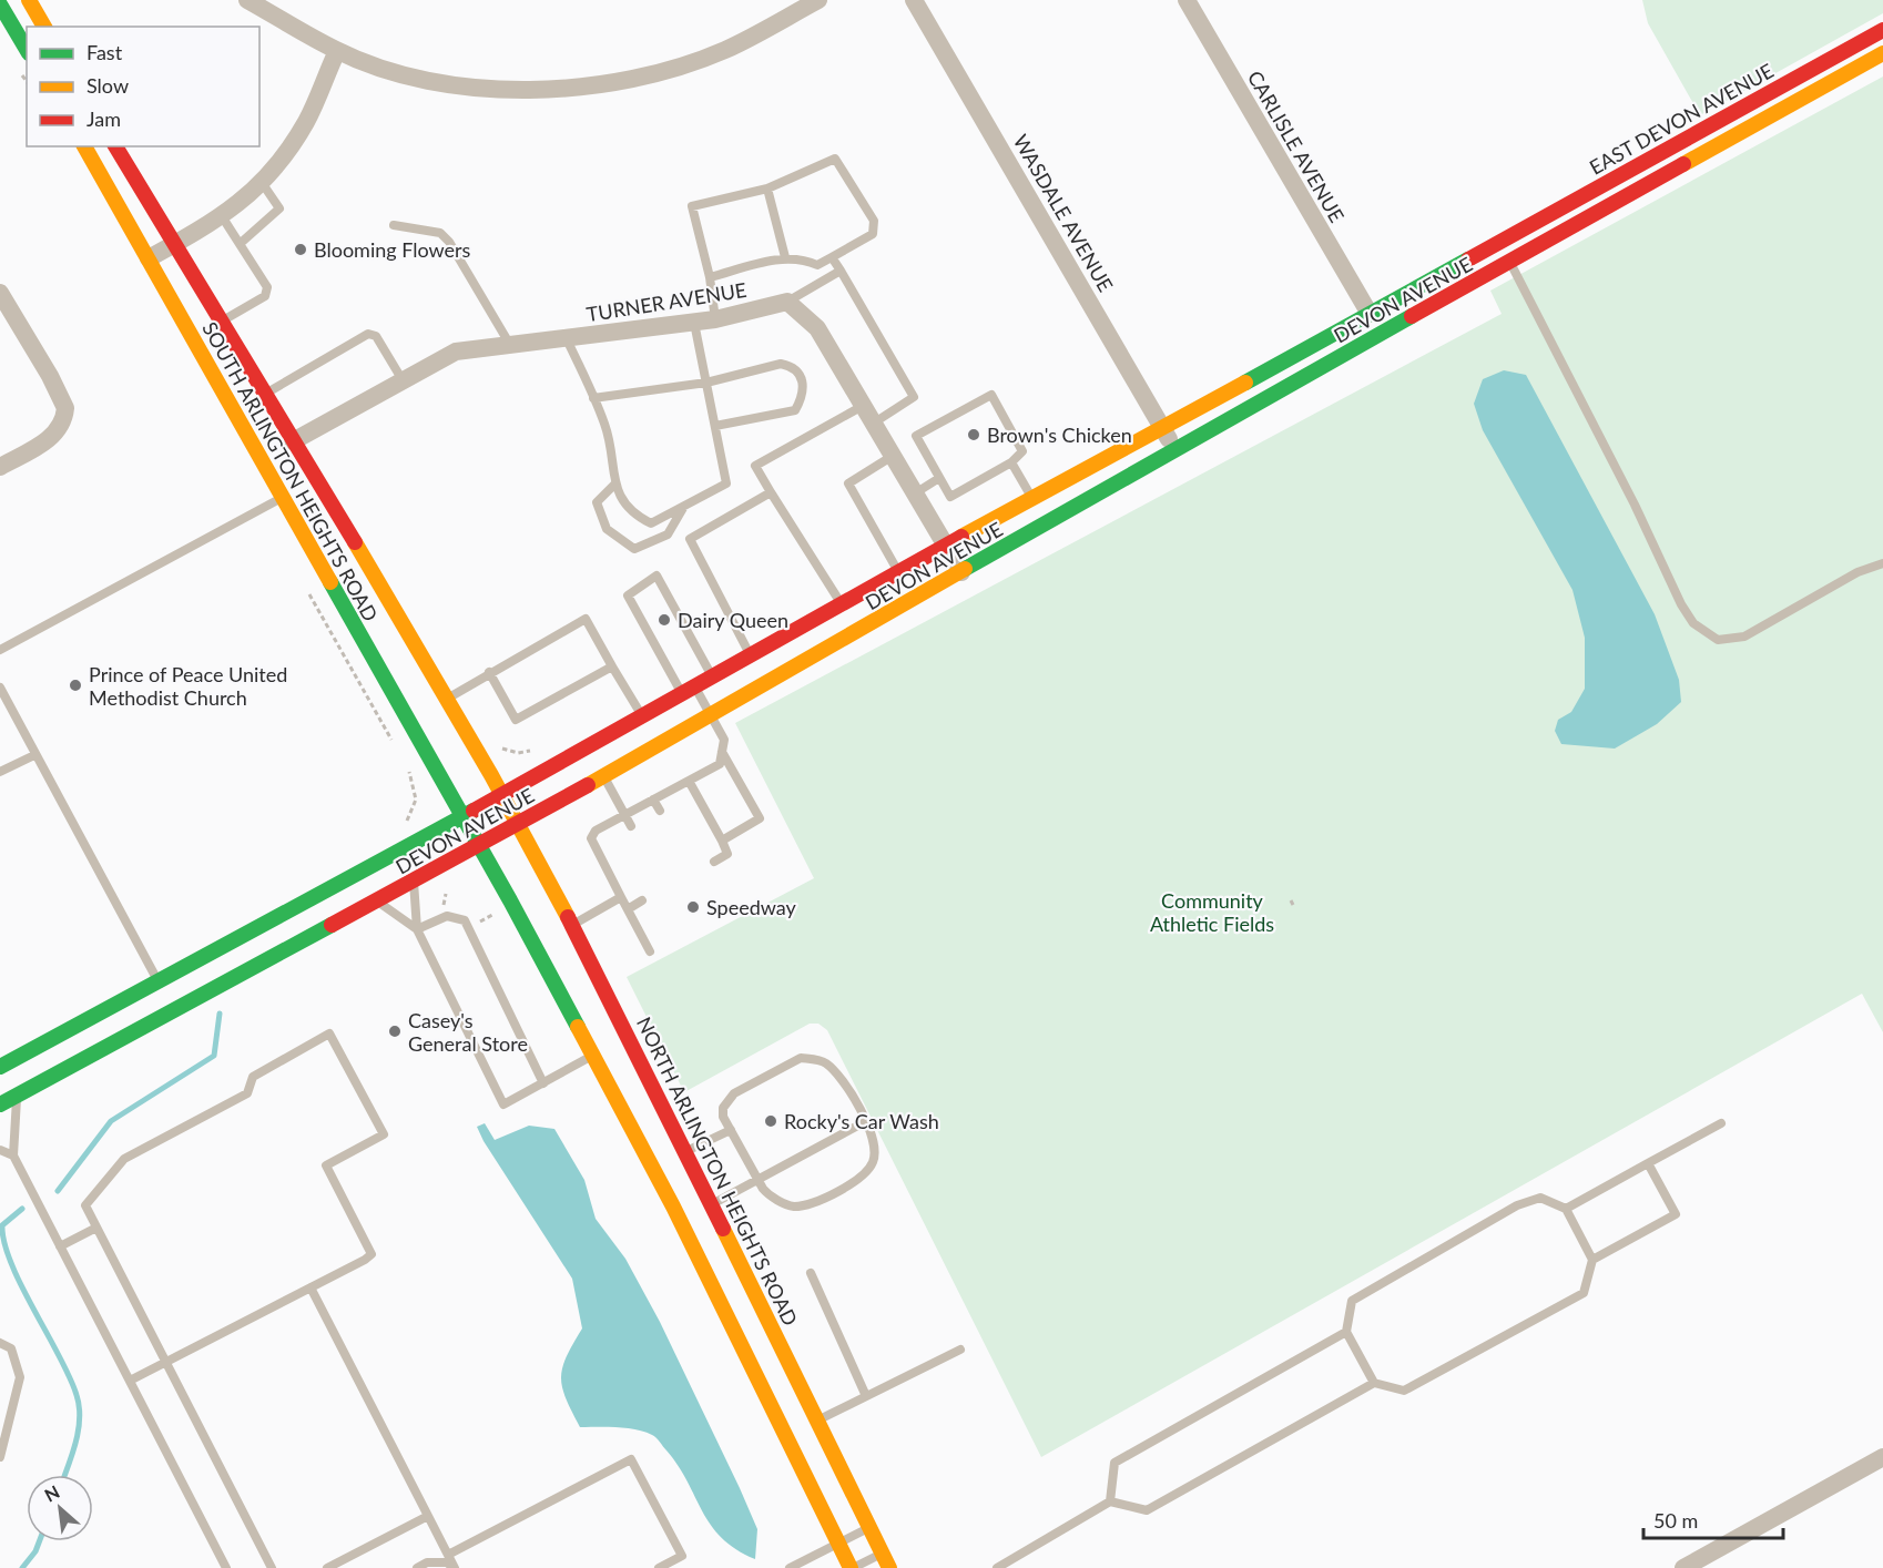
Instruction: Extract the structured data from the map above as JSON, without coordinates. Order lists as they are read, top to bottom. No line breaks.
{"streets":{"main road":["EAST DEVON AVENUE","DEVON AVENUE","SOUTH ARLINGTON HEIGHTS ROAD","NORTH ARLINGTON HEIGHTS ROAD"],"street":["CARLISLE AVENUE","WASDALE AVENUE","TURNER AVENUE"]},"crossings":[["EAST DEVON AVENUE","DEVON AVENUE"],["CARLISLE AVENUE","DEVON AVENUE"],["WASDALE AVENUE","DEVON AVENUE"],["DEVON AVENUE","SOUTH ARLINGTON HEIGHTS ROAD"],["DEVON AVENUE","NORTH ARLINGTON HEIGHTS ROAD"],["TURNER AVENUE","SOUTH ARLINGTON HEIGHTS ROAD"],["SOUTH ARLINGTON HEIGHTS ROAD","NORTH ARLINGTON HEIGHTS ROAD"]],"parks":["Community Athletic Fields"],"places":["Blooming Flowers","Brown's Chicken","Dairy Queen","Prince of Peace United Methodist Church","Speedway","Casey's General Store","Rocky's Car Wash"],"legend":["Fast","Slow","Jam"],"scale_bar":"50 m","north":"top left"}
